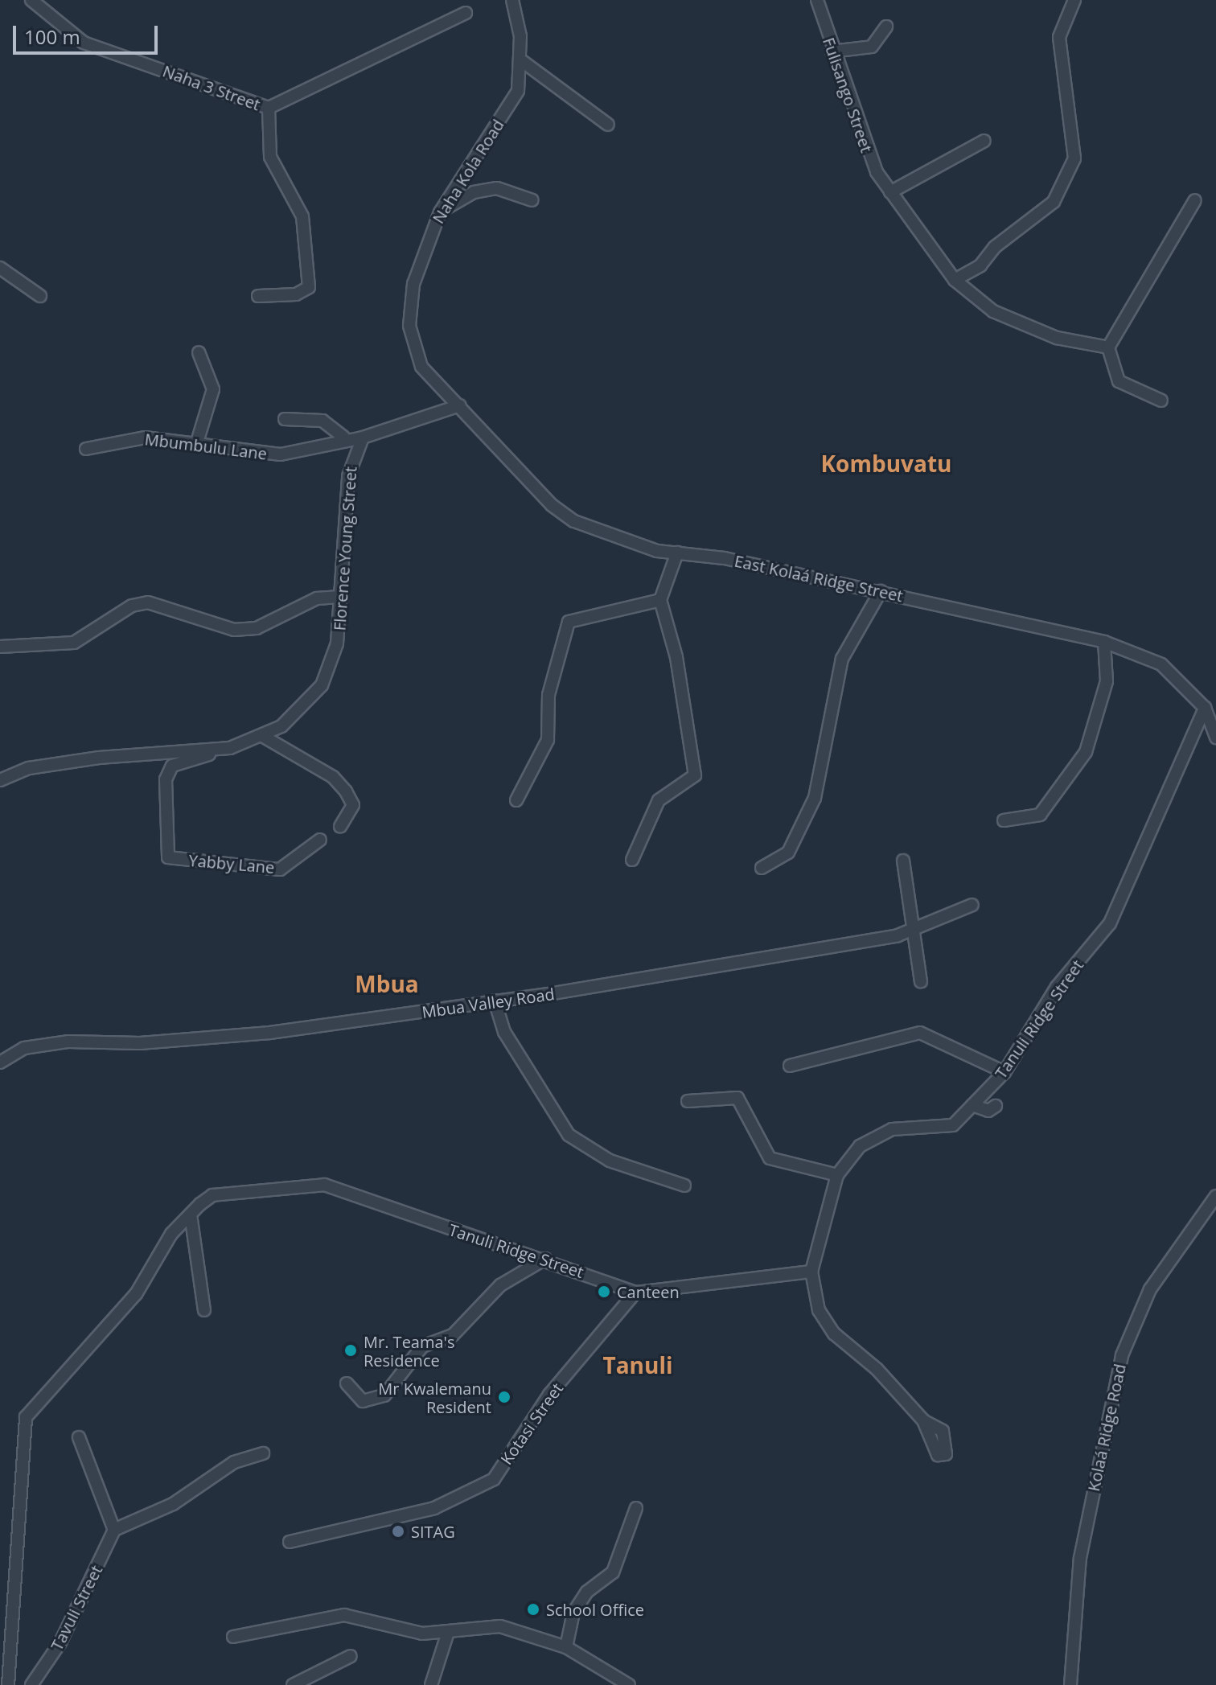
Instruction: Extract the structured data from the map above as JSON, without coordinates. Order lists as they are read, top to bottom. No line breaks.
{"streets":{"street":["Naha 3 Street","Fulisango Street","Naha Kola Road","Mbumbulu Lane","Florence Young Street","East Kolaá Ridge Street","Yabby Lane","Mbua Valley Road","Tanuli Ridge Street","Kotasi Street","Kolaá Ridge Road","Tavuli Street"]},"crossings":[["Naha Kola Road","East Kolaá Ridge Street"],["Mbumbulu Lane","Florence Young Street"],["Florence Young Street","Yabby Lane"],["East Kolaá Ridge Street","Tanuli Ridge Street"],["Tanuli Ridge Street","Kotasi Street"]],"districts":["Kombuvatu","Mbua","Tanuli"],"places":["Canteen","Mr. Teama's Residence","Mr Kwalemanu Resident","SITAG","School Office"],"scale_bar":"100 m"}
